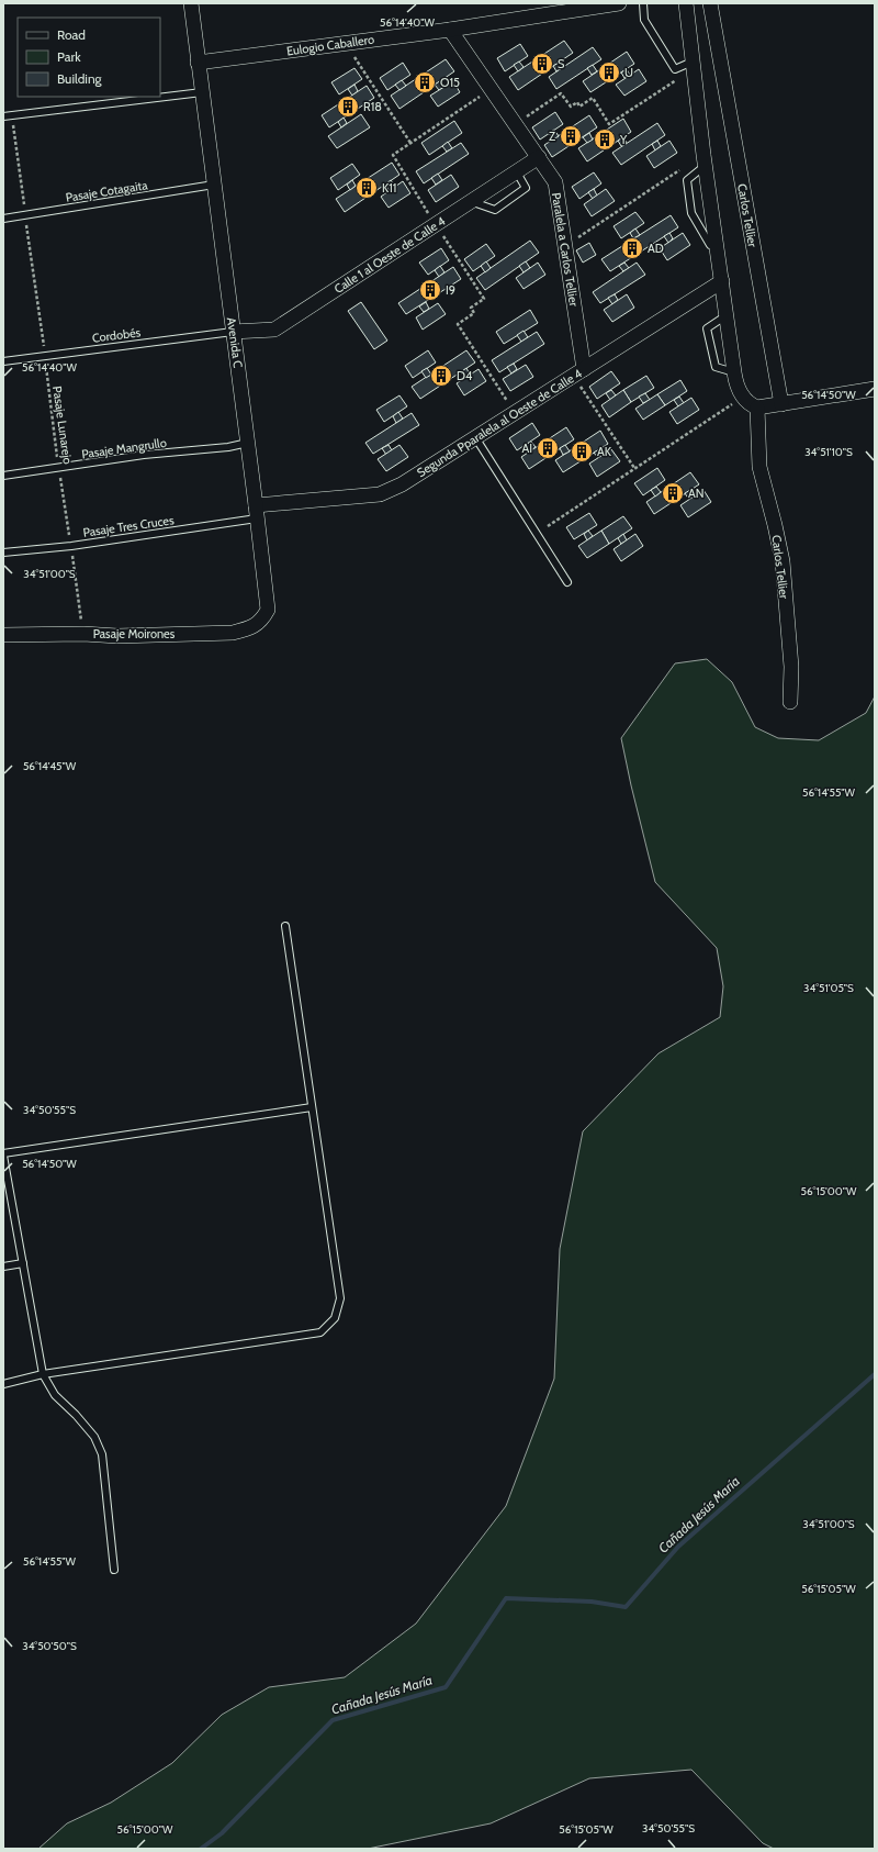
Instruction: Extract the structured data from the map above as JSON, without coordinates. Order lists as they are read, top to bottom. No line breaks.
{"streets":{"street":["Eulogio Caballero","Carlos Tellier","Paralela a Carlos Tellier","Calle 1 al Oeste de Calle 4","Avenida C","Segunda Pparalela al Oeste de Calle 4","Pasaje Moirones"],"lane":["Pasaje Cotagaita","Cordobés","Pasaje Mangrullo","Pasaje Tres Cruces"],"path":["Pasaje Lunarejo"]},"crossings":[["Eulogio Caballero","Paralela a Carlos Tellier"],["Eulogio Caballero","Avenida C"],["Pasaje Cotagaita","Avenida C"],["Pasaje Cotagaita","Pasaje Lunarejo"],["Paralela a Carlos Tellier","Calle 1 al Oeste de Calle 4"],["Paralela a Carlos Tellier","Segunda Pparalela al Oeste de Calle 4"],["Calle 1 al Oeste de Calle 4","Cordobés"],["Calle 1 al Oeste de Calle 4","Avenida C"],["Cordobés","Avenida C"],["Cordobés","Pasaje Lunarejo"],["Avenida C","Segunda Pparalela al Oeste de Calle 4"],["Avenida C","Pasaje Mangrullo"],["Avenida C","Pasaje Tres Cruces"],["Avenida C","Pasaje Moirones"],["Segunda Pparalela al Oeste de Calle 4","Pasaje Tres Cruces"],["Pasaje Lunarejo","Pasaje Mangrullo"],["Pasaje Lunarejo","Pasaje Tres Cruces"],["Pasaje Lunarejo","Pasaje Moirones"]],"water":["Cañada Jesús María"],"places":{"building":["S","U","O15","R18","Z","Y","K11","AD","I9","D4","AI","AK","AN"]},"legend":["Road","Park","Building"],"coordinates":["56°14'40\"W","56°14'50\"W","34°51'10\"S","34°51'00\"S","56°14'45\"W","56°14'55\"W","34°51'05\"S","34°50'55\"S","56°15'00\"W","56°15'05\"W","34°50'50\"S"]}
